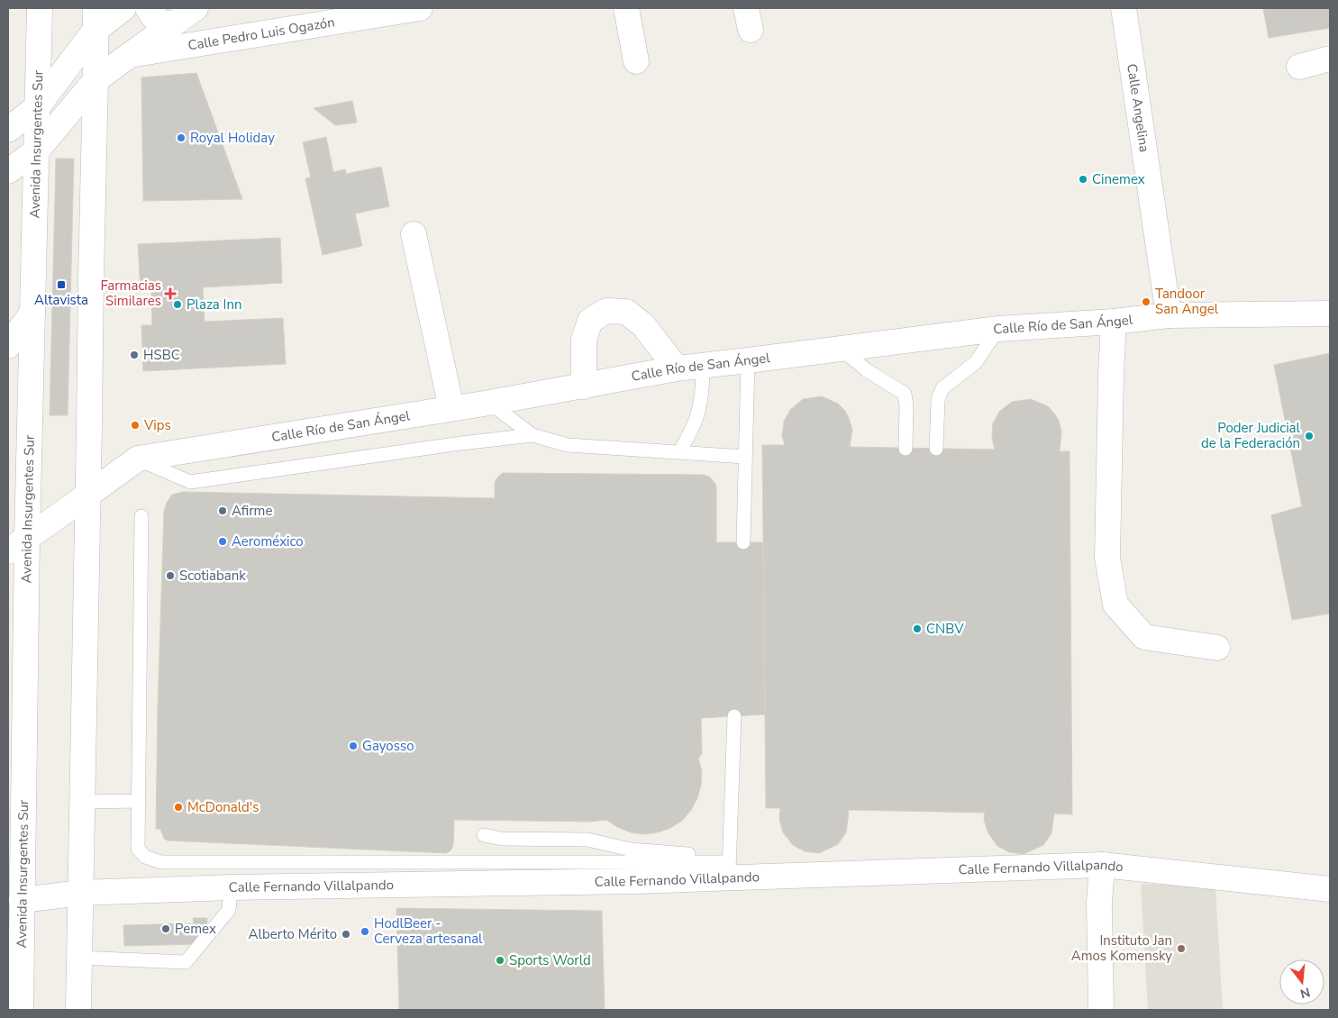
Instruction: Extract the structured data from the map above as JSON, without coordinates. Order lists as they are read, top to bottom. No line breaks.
{"streets":{"street":["Calle Pedro Luis Ogazón","Calle Angelina","Avenida Insurgentes Sur","Calle Río de San Ángel","Calle Fernando Villalpando"]},"crossings":[["Calle Angelina","Calle Río de San Ángel"],["Avenida Insurgentes Sur","Calle Río de San Ángel"],["Avenida Insurgentes Sur","Calle Fernando Villalpando"]],"places":{"other":["Royal Holiday","Cinemex","Tandoor San Angel","Plaza Inn","HSBC","Vips","Poder Judicial de la Federación","Afirme","Aeroméxico","Scotiabank","CNBV","Gayosso","McDonald's","Pemex","HodlBeer - Cerveza artesanal","Alberto Mérito","Instituto Jan Amos Komensky","Sports World"],"transit":["Altavista"],"health":["Farmacias Similares"]},"north":"bottom"}
